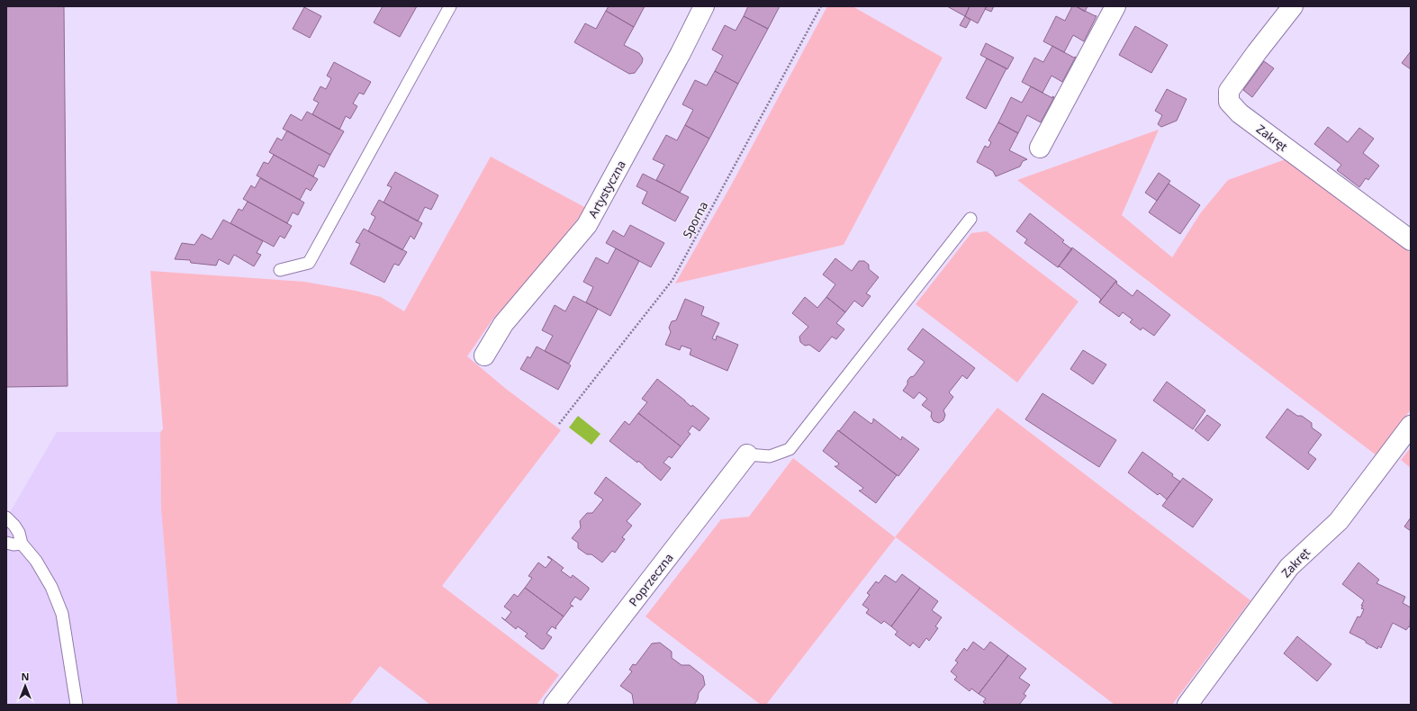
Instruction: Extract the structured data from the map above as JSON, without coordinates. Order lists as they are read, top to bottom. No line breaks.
{"streets":{"street":["Zakręt","Artystyczna","Poprzeczna"],"path":["Sporna"]},"north":"top"}
